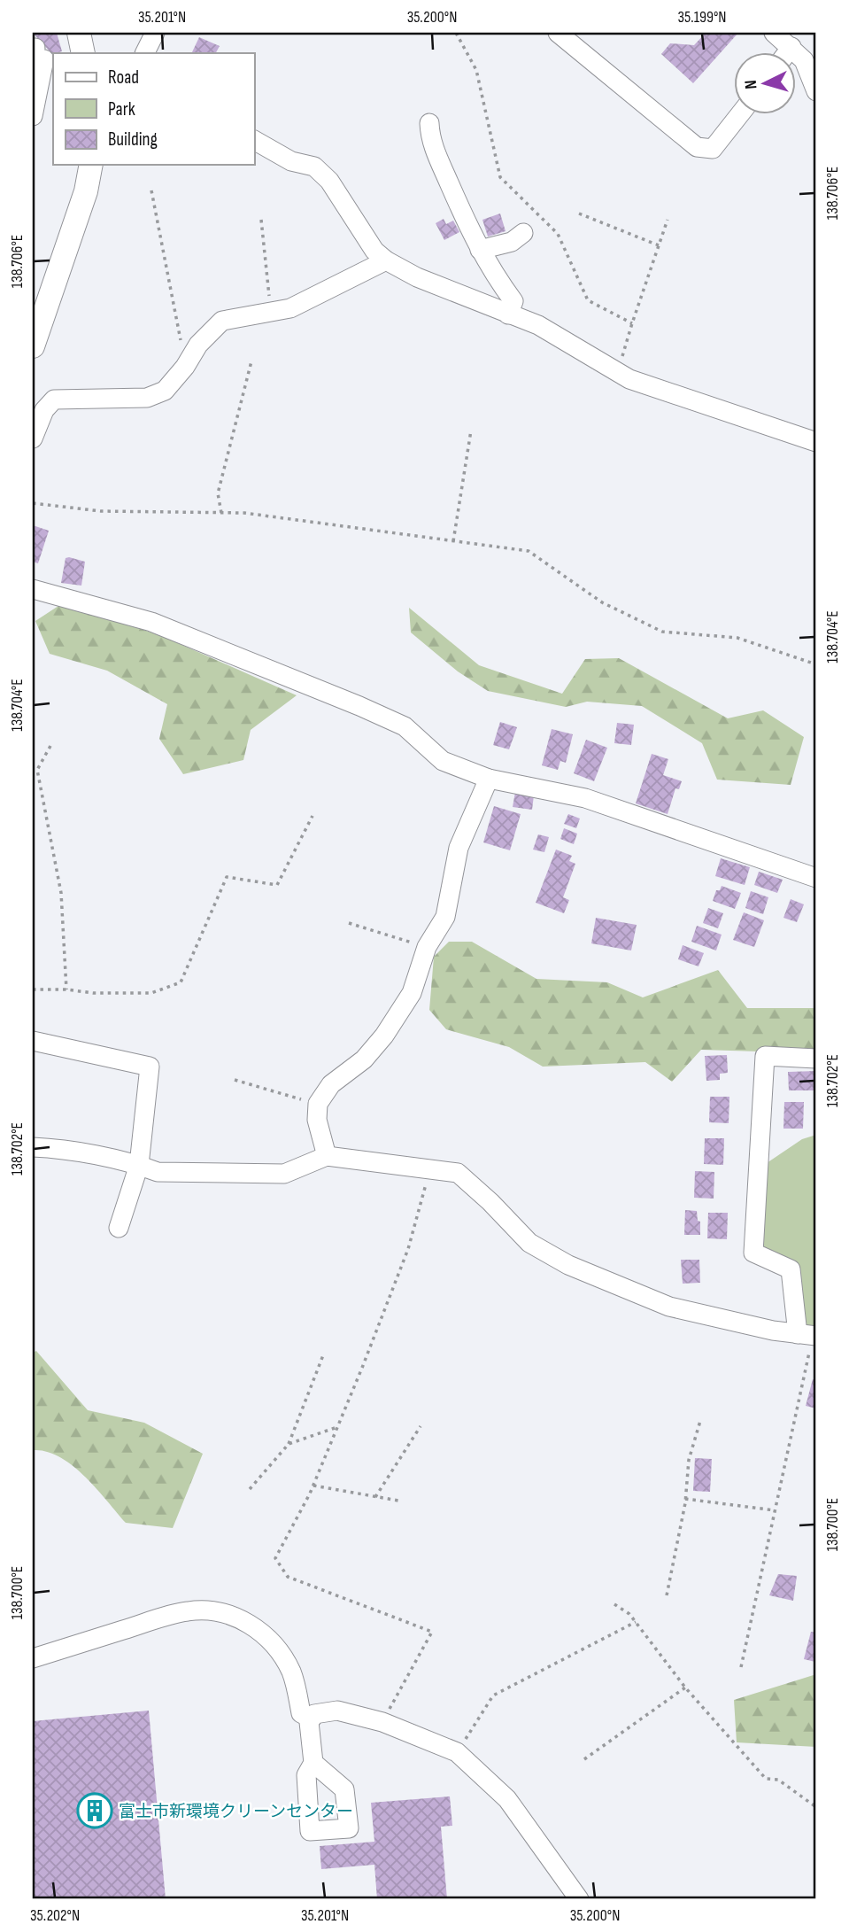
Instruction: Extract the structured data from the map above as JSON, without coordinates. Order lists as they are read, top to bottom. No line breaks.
{"places":{"building":["富士市新環境クリーンセンター"]},"legend":["Road","Park","Building"],"north":"left","coordinates":["35.201°N","35.200°N","35.199°N","138.706°E","138.704°E","138.702°E","138.700°E","35.202°N"]}
